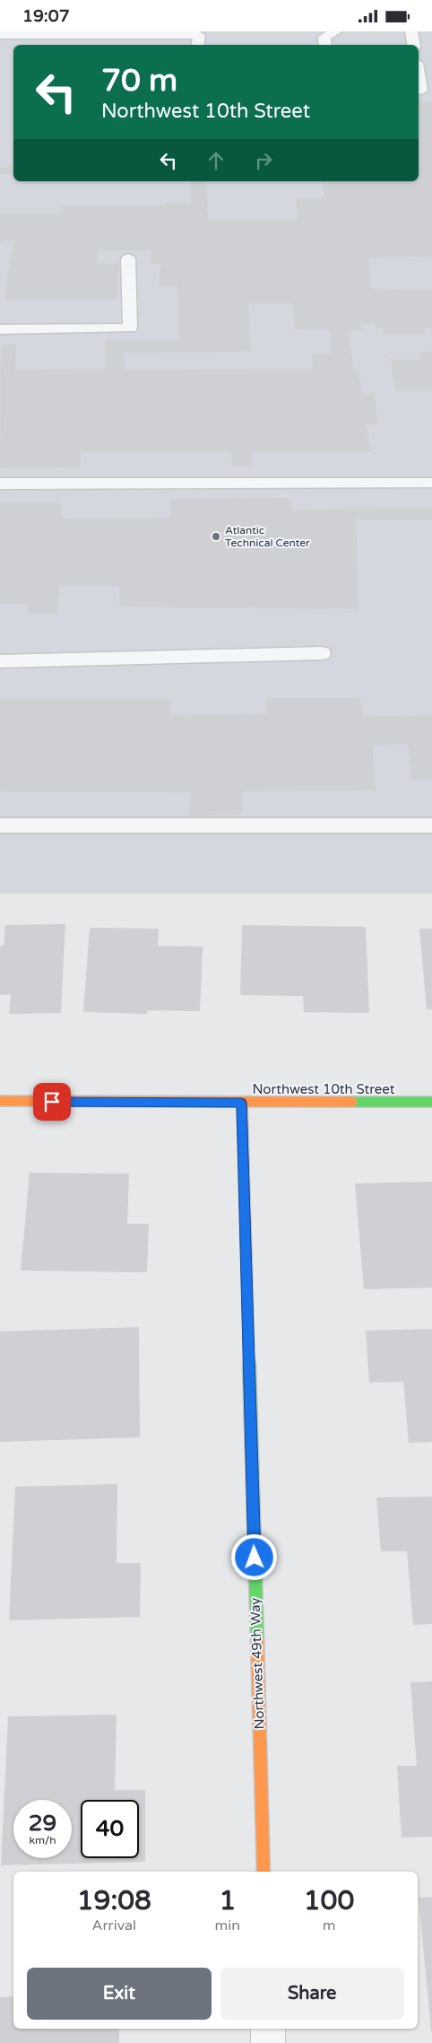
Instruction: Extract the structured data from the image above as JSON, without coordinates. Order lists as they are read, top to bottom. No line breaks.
{"streets":{"street":["Northwest 10th Street","Northwest 49th Way"]},"crossings":[["Northwest 10th Street","Northwest 49th Way"]],"places":["Atlantic Technical Center"],"page":{"status":"19:07","turn":["70 m","Northwest 10th Street"],"speed":"29 km/h","limit":"40","eta":["19:08","Arrival","1","min","100","m"],"buttons":["Exit","Share"]}}
